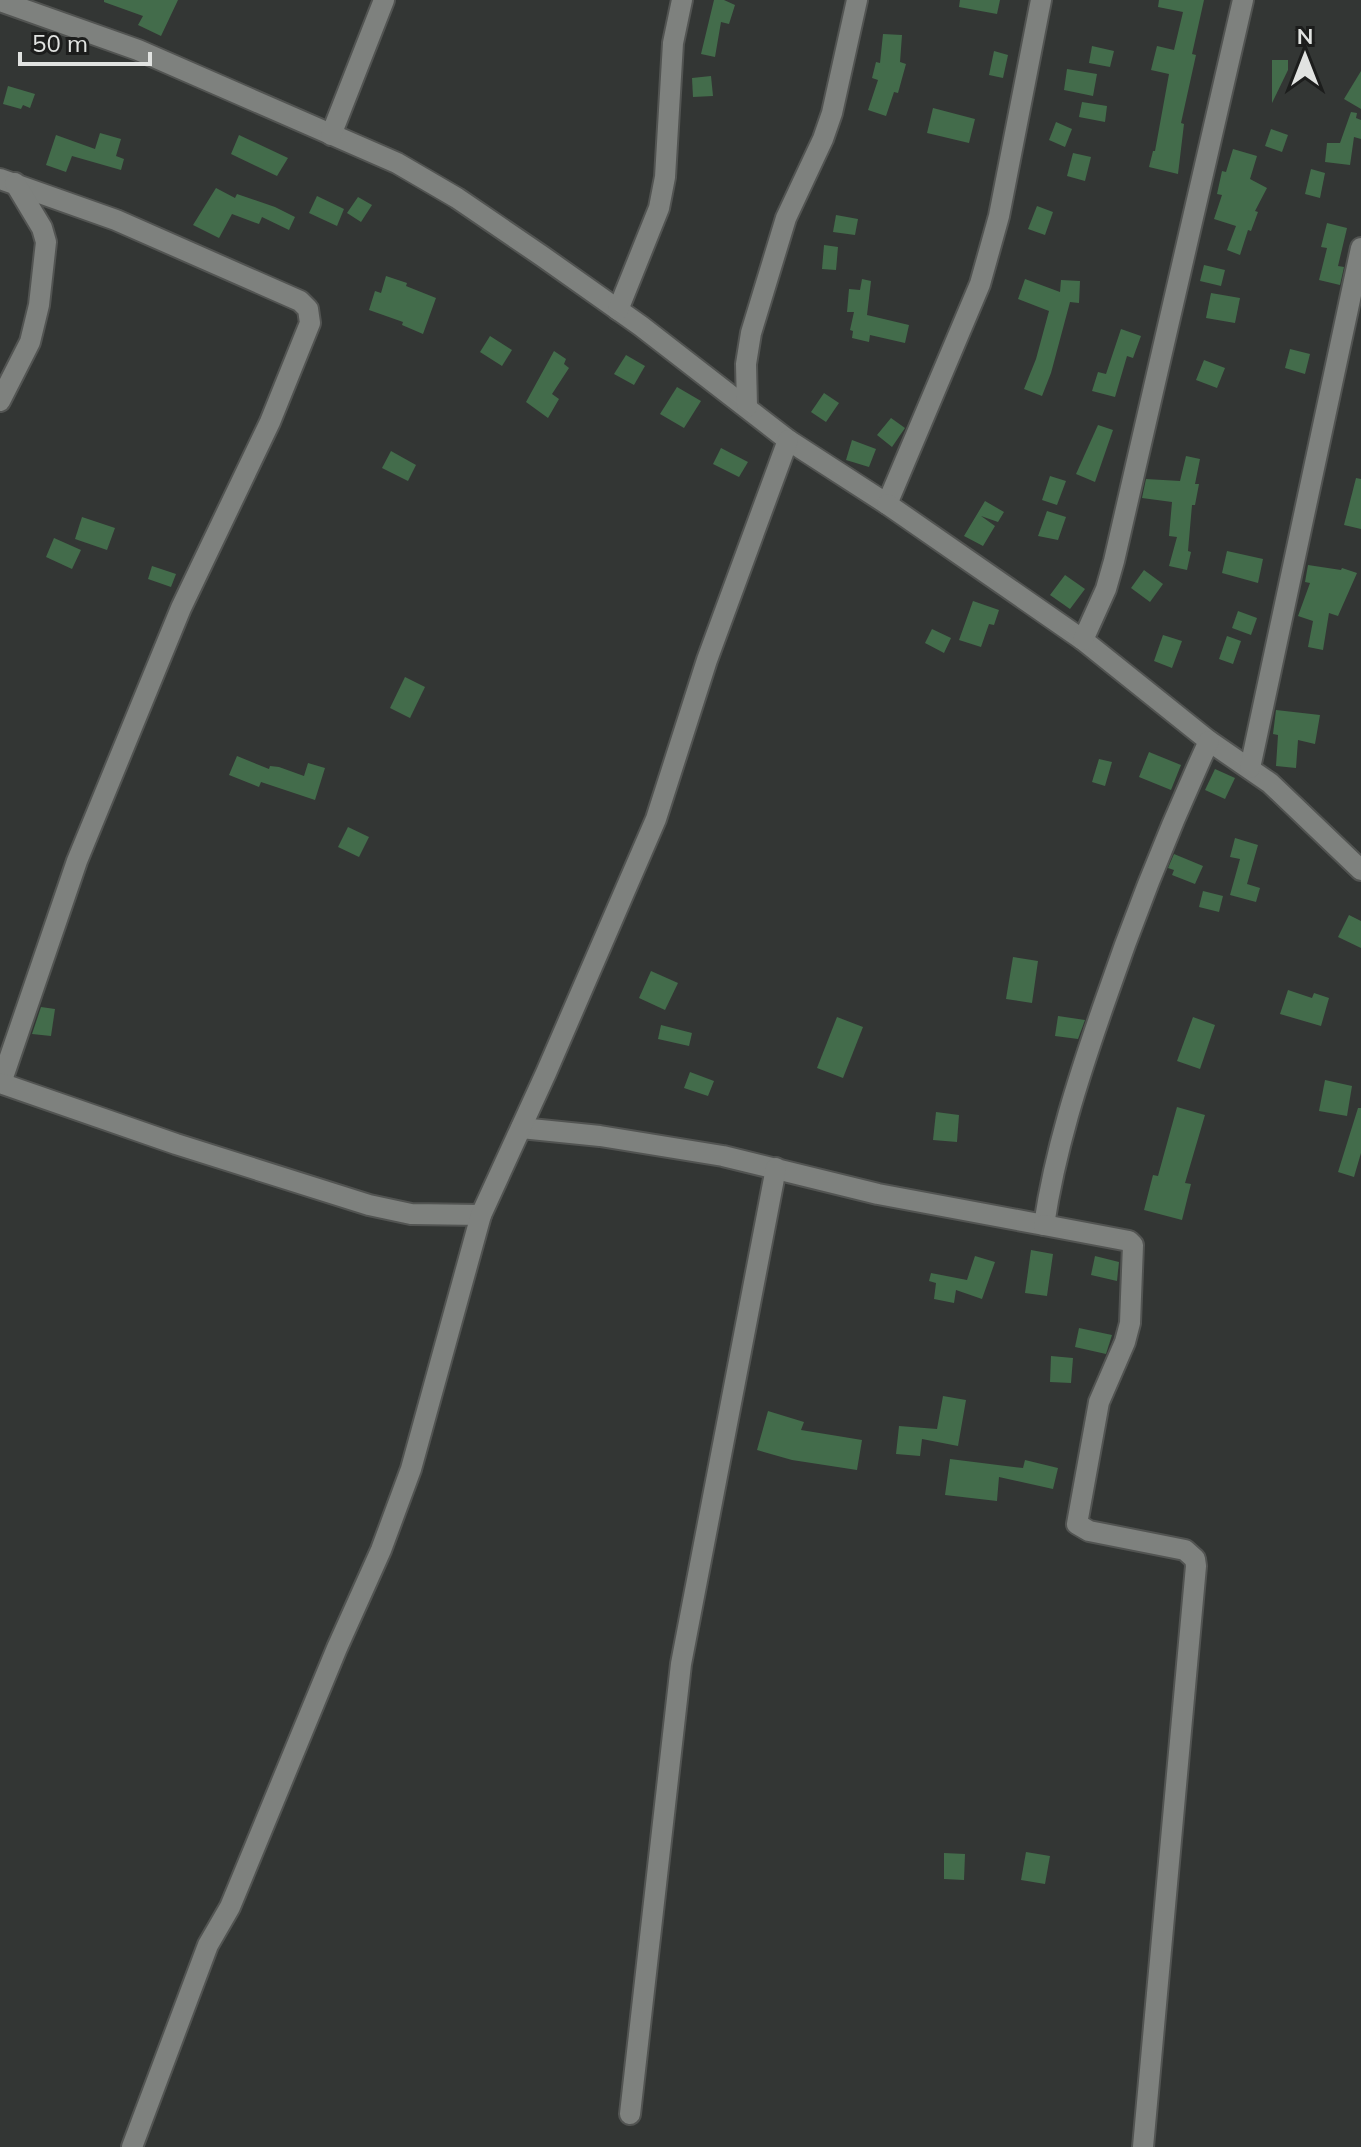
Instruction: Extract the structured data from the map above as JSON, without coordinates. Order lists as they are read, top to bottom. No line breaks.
{"scale_bar":"50 m","north":"top"}
